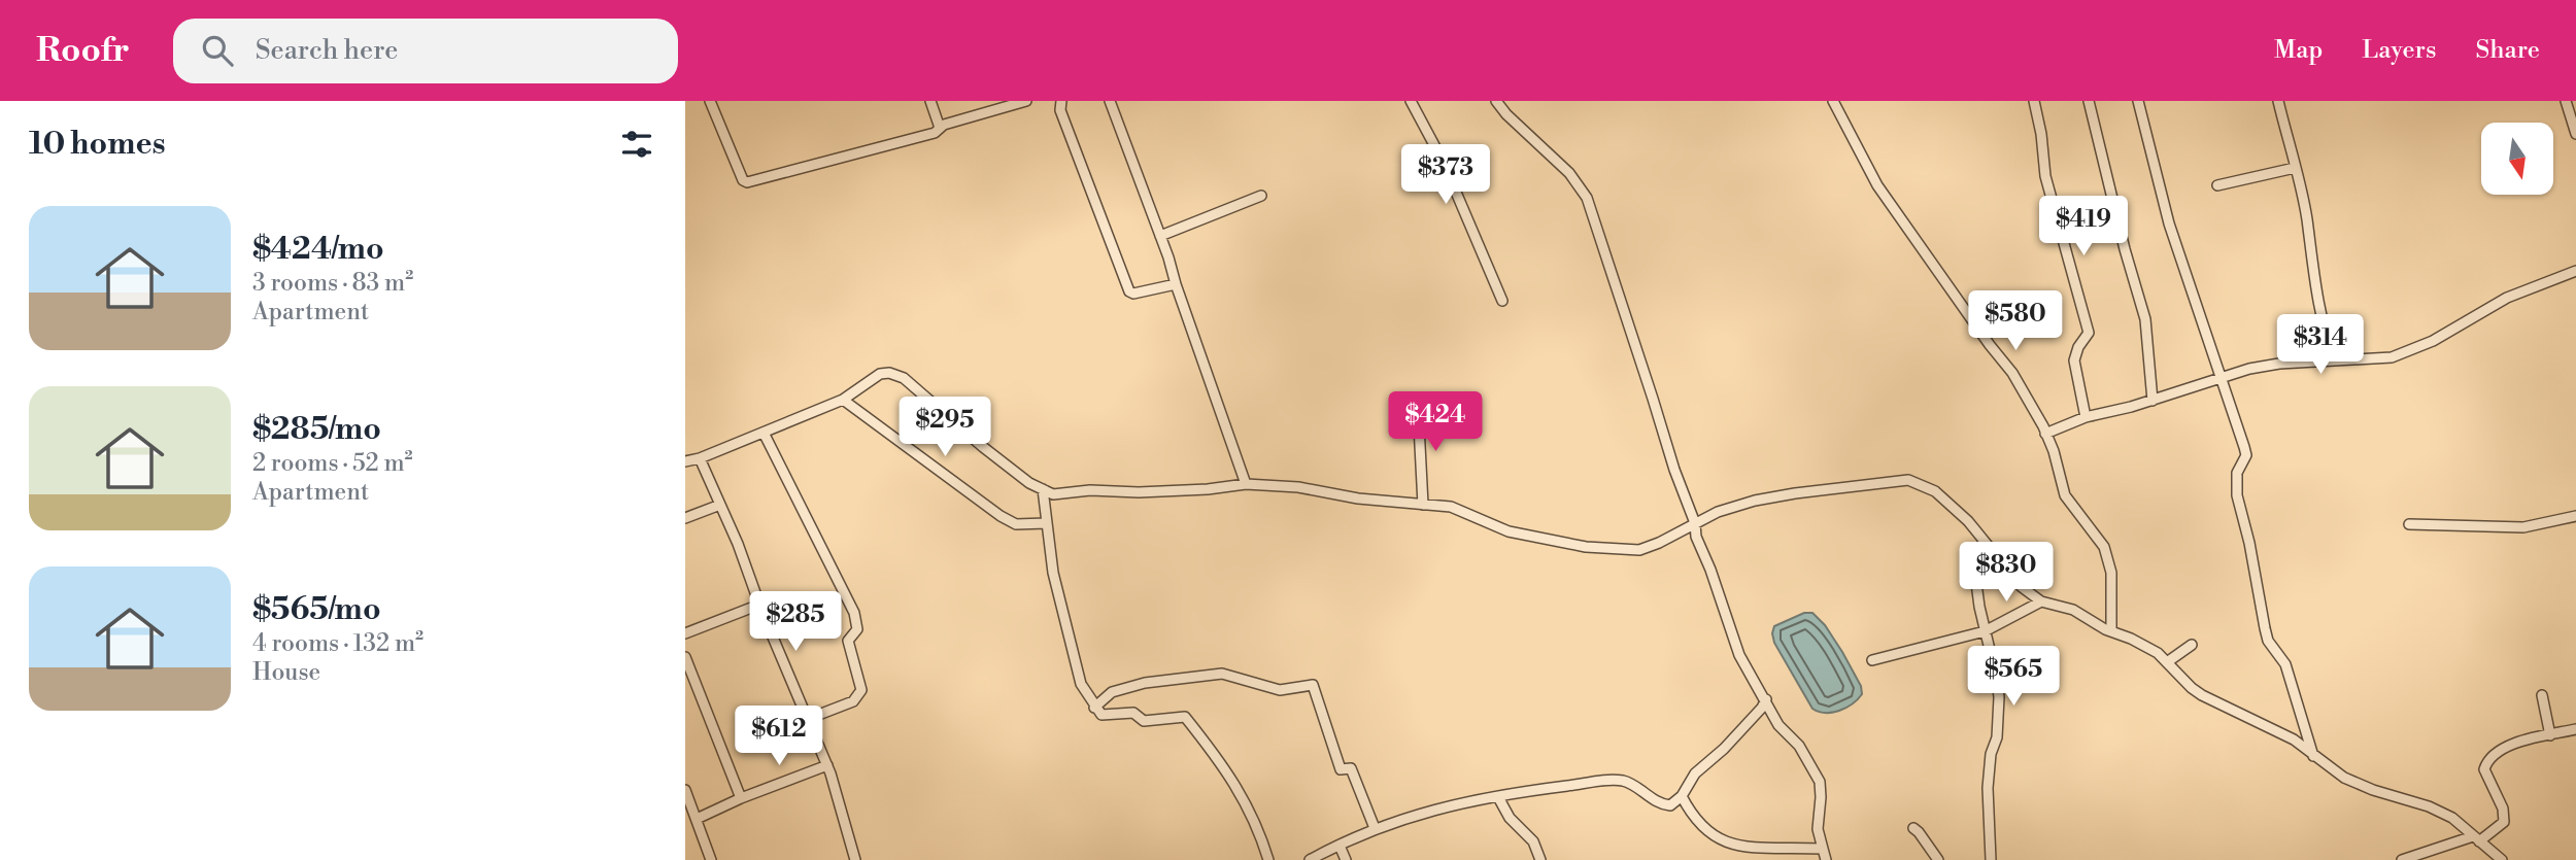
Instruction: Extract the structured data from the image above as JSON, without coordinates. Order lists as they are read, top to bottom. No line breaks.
{"north":"bottom","page":{"header":"Roofr","search":"Search here","nav":["Map","Layers","Share"],"heading":"10 homes","price":["$373","$419","$580","$314","$424","$295","$830","$285","$565","$612"],"list":[{"name":"$424/mo","note":"3 rooms · 83 m² · Apartment"},{"name":"$285/mo","note":"2 rooms · 52 m² · Apartment"},{"name":"$565/mo","note":"4 rooms · 132 m² · House"}]}}
